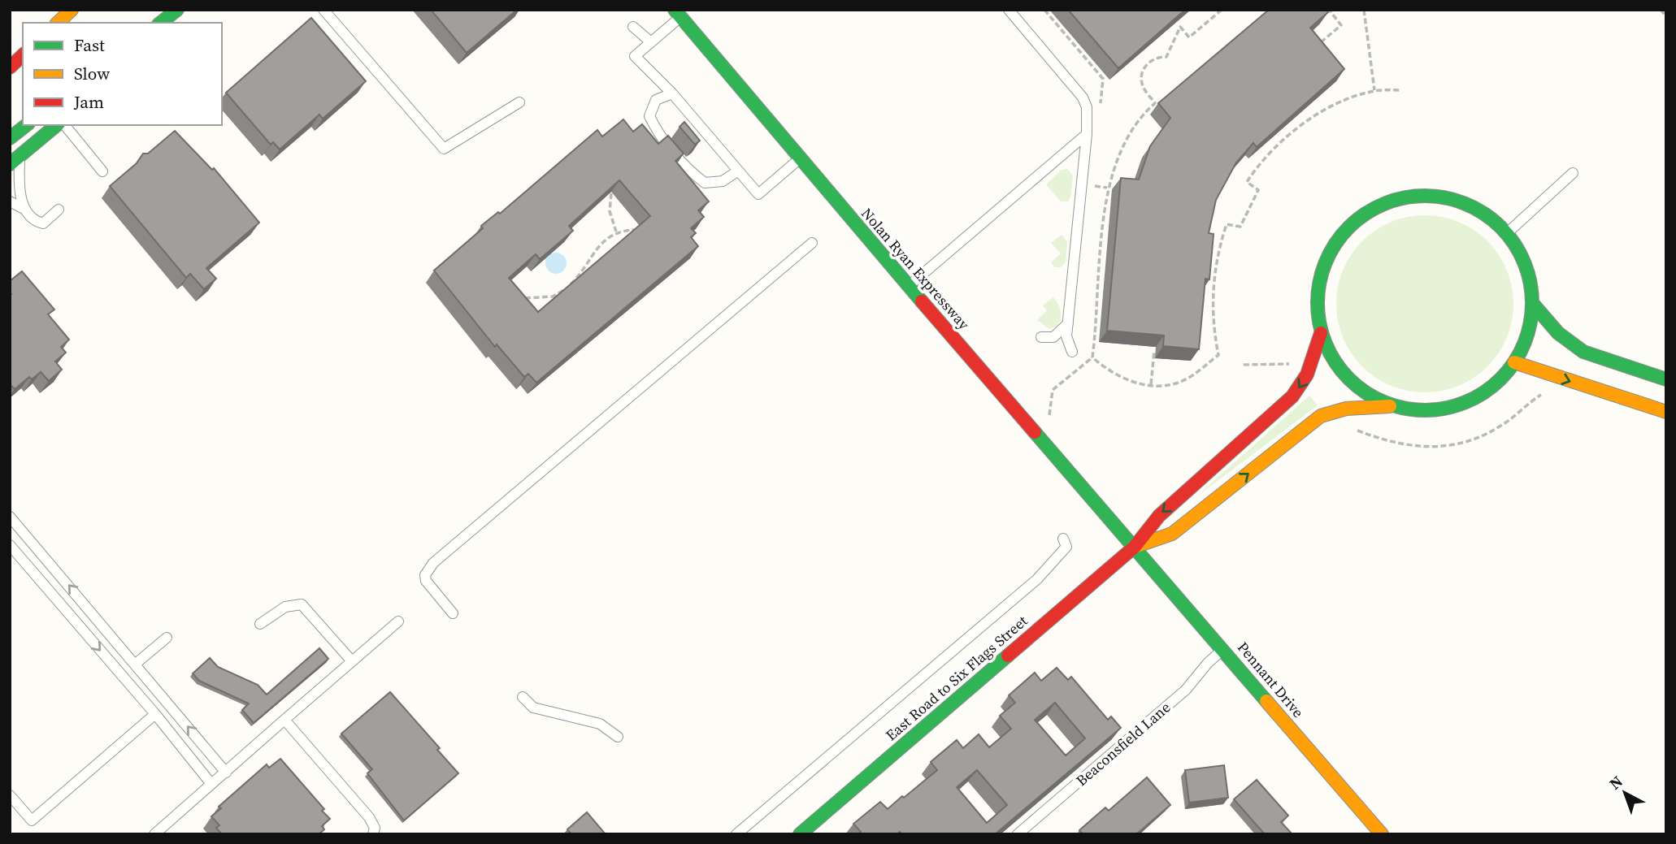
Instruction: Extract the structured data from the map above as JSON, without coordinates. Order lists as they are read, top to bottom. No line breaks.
{"streets":{"main road":["Nolan Ryan Expressway","East Road to Six Flags Street","Pennant Drive"],"lane":["Beaconsfield Lane"]},"crossings":[["Nolan Ryan Expressway","East Road to Six Flags Street"],["Nolan Ryan Expressway","Pennant Drive"],["East Road to Six Flags Street","Pennant Drive"],["Pennant Drive","Beaconsfield Lane"]],"legend":["Fast","Slow","Jam"],"north":"top left"}
